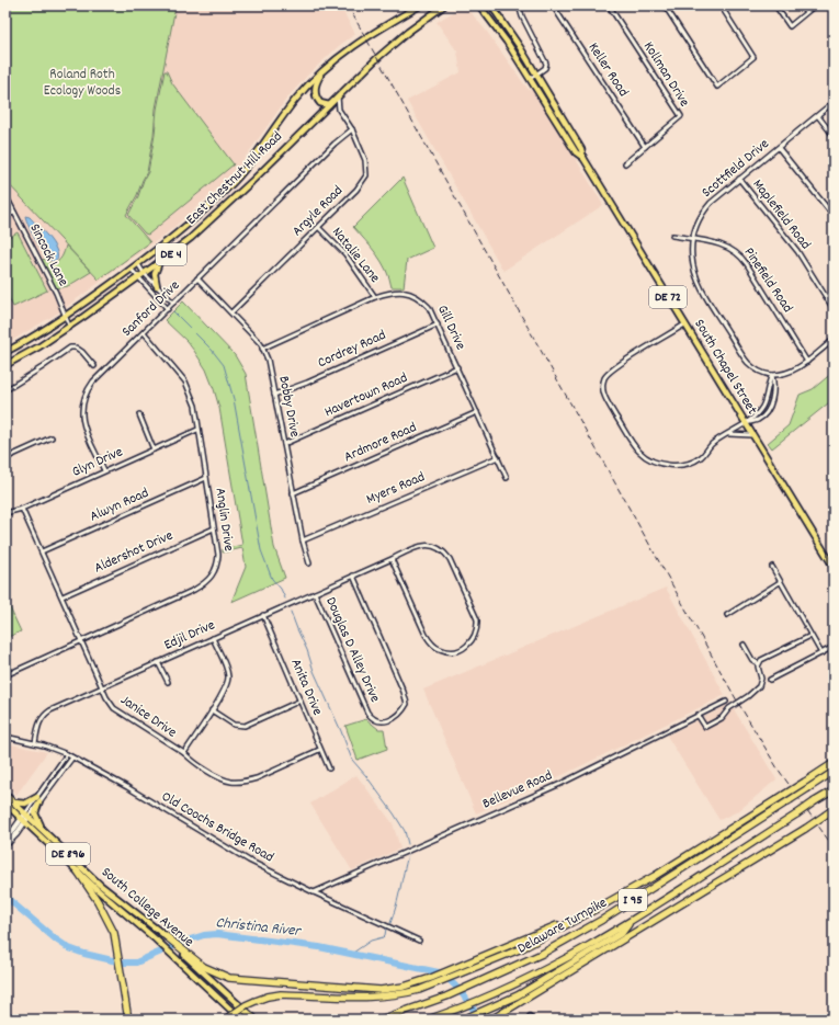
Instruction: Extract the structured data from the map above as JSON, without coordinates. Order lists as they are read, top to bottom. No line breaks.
{"streets":{"highway":["I 95","South College Avenue","Delaware Turnpike"],"main road":["East Chestnut Hill Road","DE 4","DE 72","South Chapel Street","DE 896"],"street":["Keller Road","Kollman Drive","Scottfield Drive","Argyle Road","Maplefield Road","Sincock Lane","Natalie Lane","Pinefield Road","Sanford Drive","Gill Drive","Cordrey Road","Havertown Road","Bobby Drive","Ardmore Road","Glyn Drive","Myers Road","Alwyn Road","Anglin Drive","Aldershot Drive","Edjil Drive","Douglas D Alley Drive","Anita Drive","Janice Drive","Bellevue Road","Old Coochs Bridge Road"]},"crossings":[["Keller Road","Kollman Drive"],["Scottfield Drive","Maplefield Road"],["Scottfield Drive","Pinefield Road"],["East Chestnut Hill Road","Argyle Road"],["East Chestnut Hill Road","Sincock Lane"],["Argyle Road","Natalie Lane"],["Argyle Road","Sanford Drive"],["Argyle Road","Bobby Drive"],["Natalie Lane","Gill Drive"],["Sanford Drive","Bobby Drive"],["Sanford Drive","Glyn Drive"],["Sanford Drive","Anglin Drive"],["Gill Drive","Cordrey Road"],["Gill Drive","Havertown Road"],["Gill Drive","Bobby Drive"],["Gill Drive","Ardmore Road"],["Gill Drive","Myers Road"],["Cordrey Road","Bobby Drive"],["Havertown Road","Bobby Drive"],["Bobby Drive","Ardmore Road"],["Bobby Drive","Myers Road"],["Glyn Drive","Anglin Drive"],["Glyn Drive","Janice Drive"],["Alwyn Road","Anglin Drive"],["Alwyn Road","Janice Drive"],["Anglin Drive","Aldershot Drive"],["Anglin Drive","Janice Drive"],["Aldershot Drive","Janice Drive"],["Edjil Drive","Douglas D Alley Drive"],["Edjil Drive","Anita Drive"],["Edjil Drive","Janice Drive"],["Edjil Drive","Old Coochs Bridge Road"],["Anita Drive","Janice Drive"],["Bellevue Road","Old Coochs Bridge Road"]],"water":["Christina River"],"parks":["Roland Roth Ecology Woods"]}
